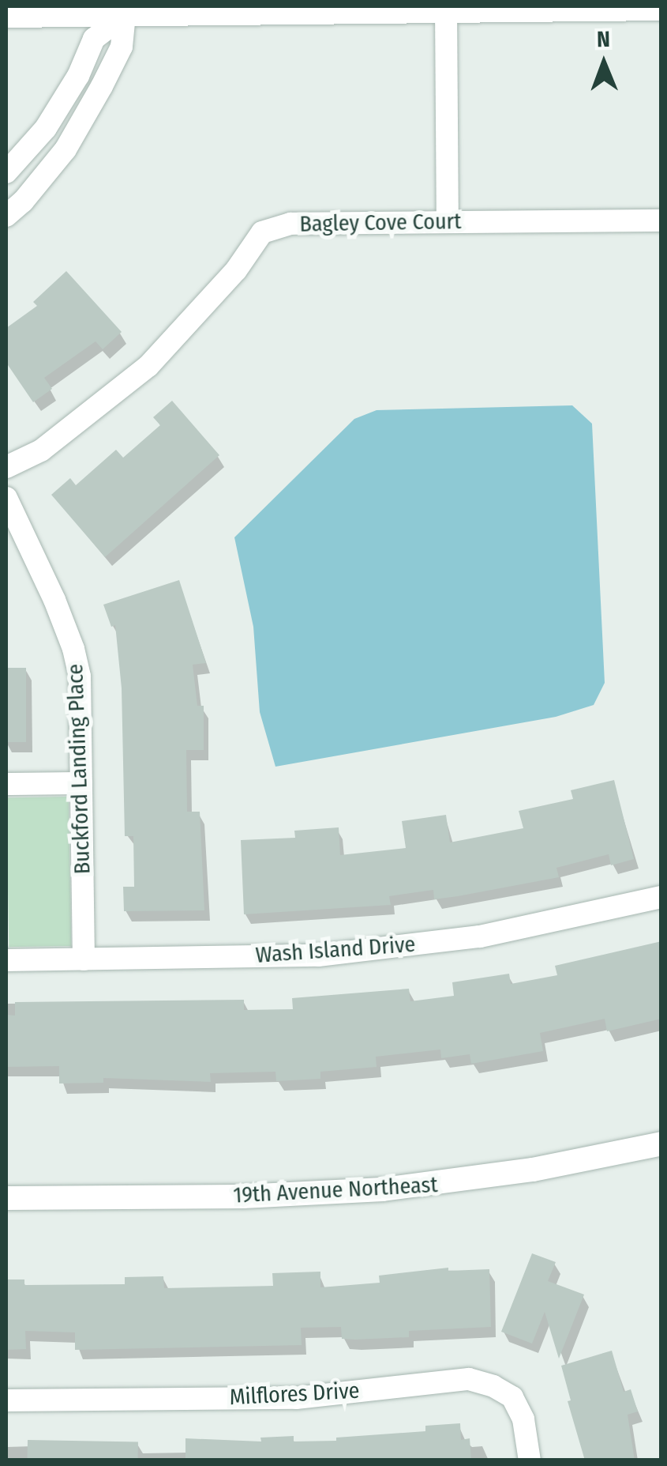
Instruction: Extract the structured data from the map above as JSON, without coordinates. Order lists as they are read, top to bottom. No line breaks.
{"streets":{"street":["Bagley Cove Court","Buckford Landing Place","Wash Island Drive","19th Avenue Northeast","Milflores Drive"]},"crossings":[["Buckford Landing Place","Wash Island Drive"]],"north":"top"}
